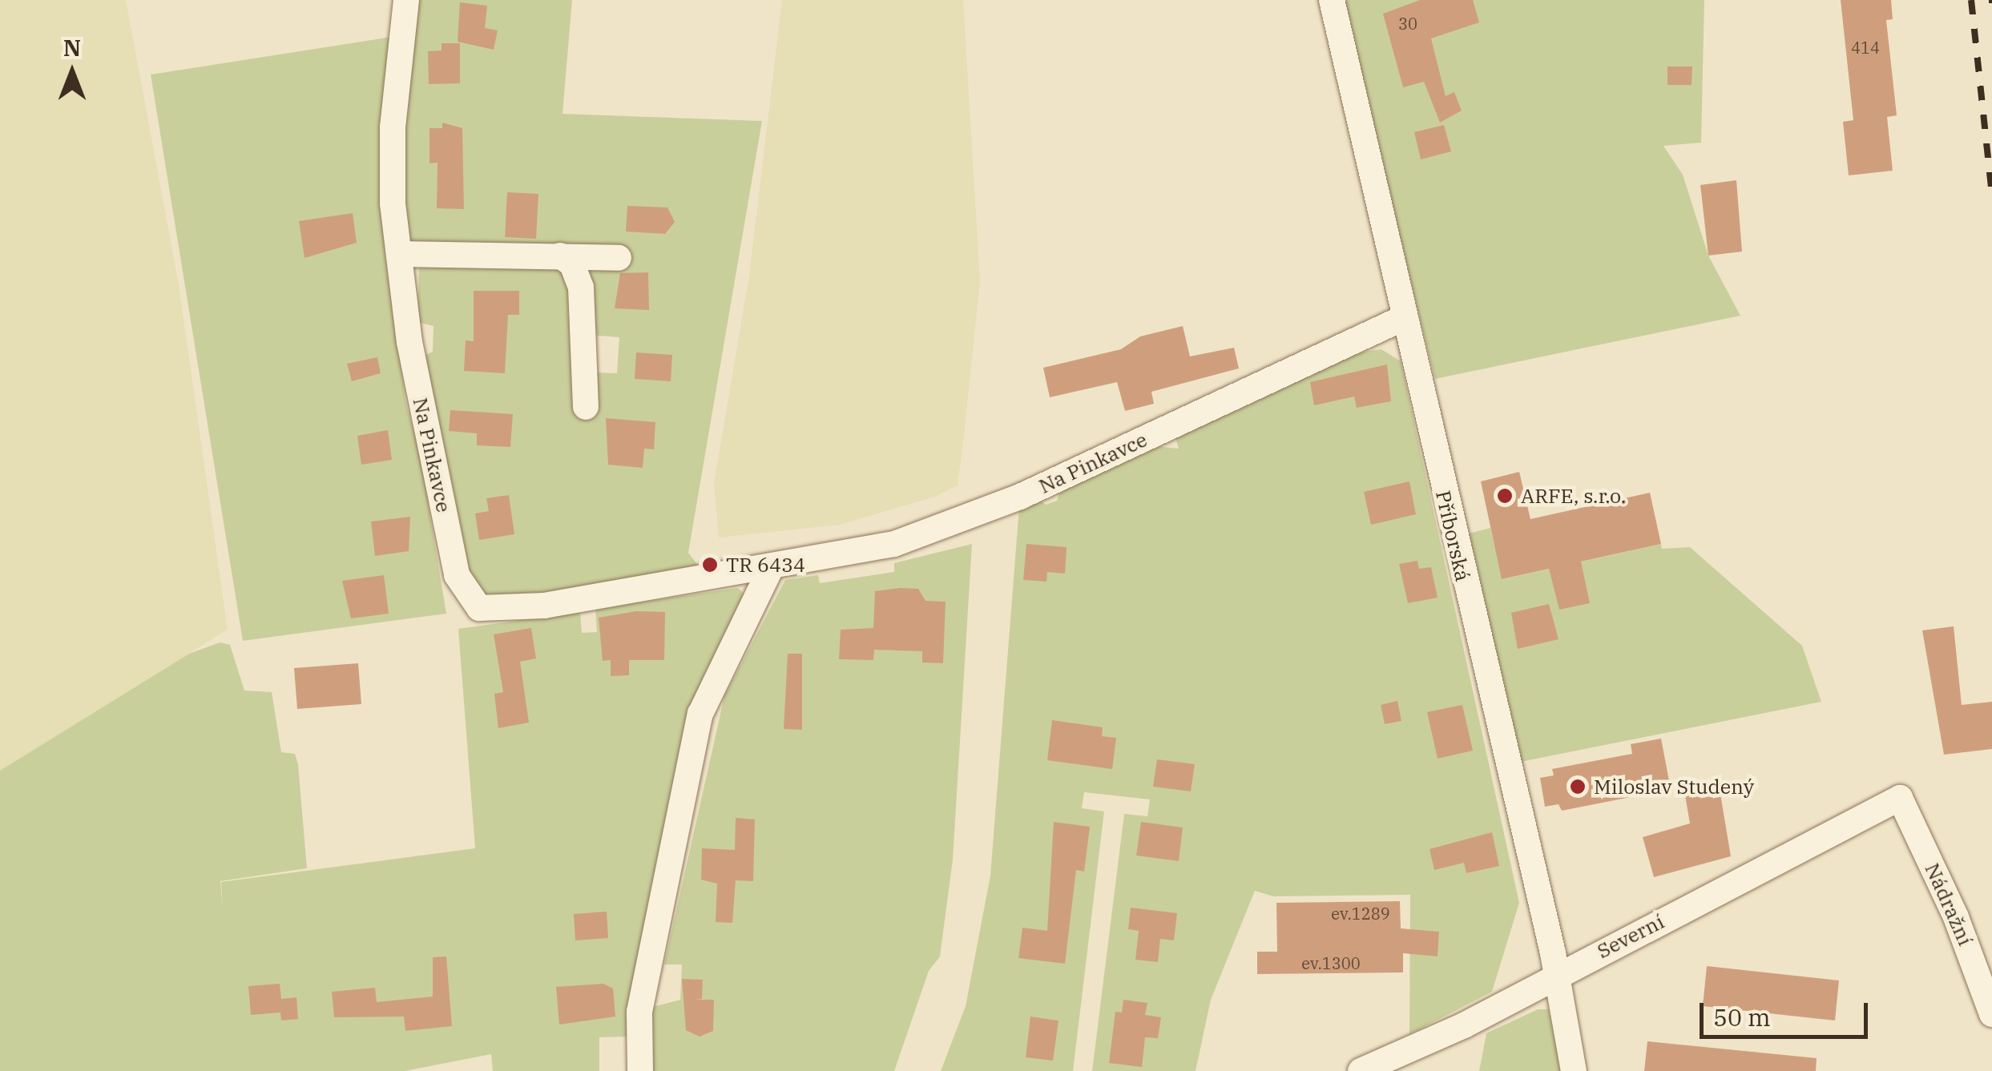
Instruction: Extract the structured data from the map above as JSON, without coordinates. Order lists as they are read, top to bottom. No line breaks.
{"streets":{"street":["Na Pinkavce","Příborská","Nádražní","Severní"]},"crossings":[["Na Pinkavce","Příborská"],["Příborská","Severní"],["Nádražní","Severní"]],"places":["ARFE, s.r.o.","TR 6434","Miloslav Studený"],"house_numbers":["30","414","ev.1289","ev.1300"],"scale_bar":"50 m","north":"top"}
